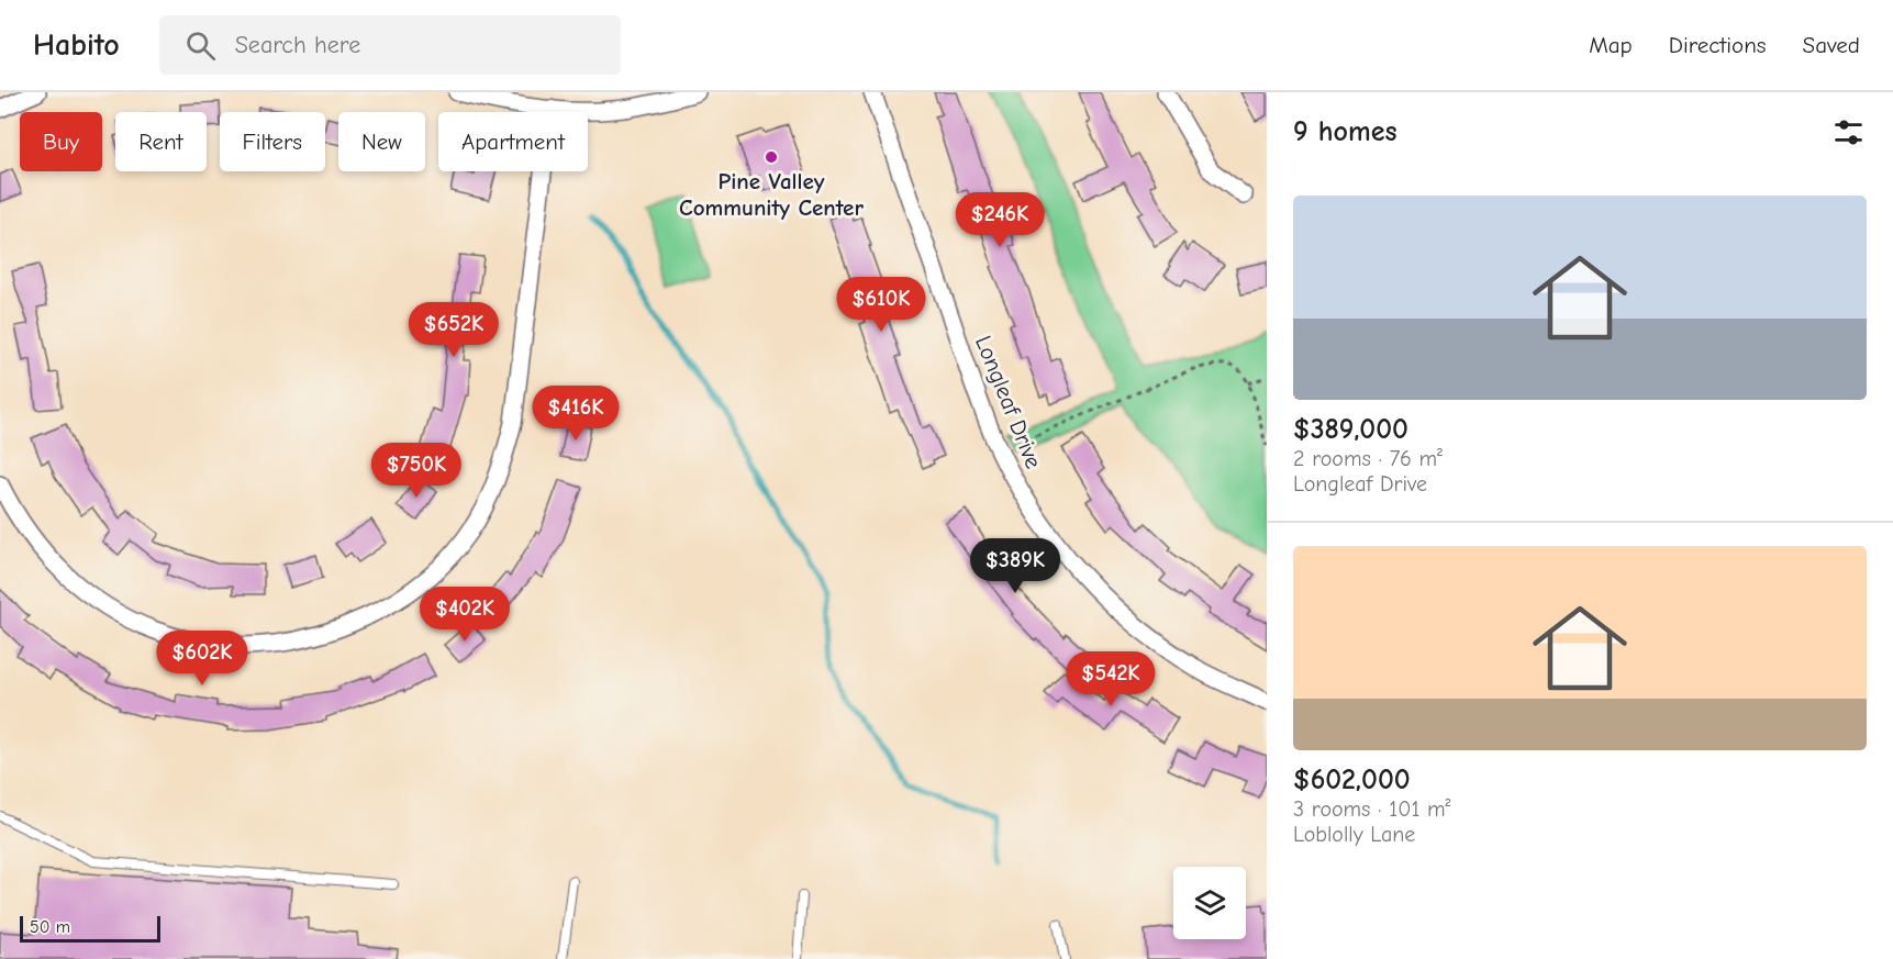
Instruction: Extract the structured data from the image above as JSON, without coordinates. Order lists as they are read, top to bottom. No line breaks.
{"streets":{"street":["Longleaf Drive"]},"places":["Pine Valley Community Center"],"scale_bar":"50 m","page":{"header":"Habito","search":"Search here","nav":["Map","Directions","Saved"],"heading":"9 homes","chip":["Buy","Rent","Filters","New","Apartment"],"list":[{"name":"$389,000","note":"2 rooms · 76 m² · Longleaf Drive"},{"name":"$602,000","note":"3 rooms · 101 m² · Loblolly Lane"}],"price":["$246K","$610K","$652K","$416K","$750K","$389K","$402K","$602K","$542K"],"scale":"50 m"}}
